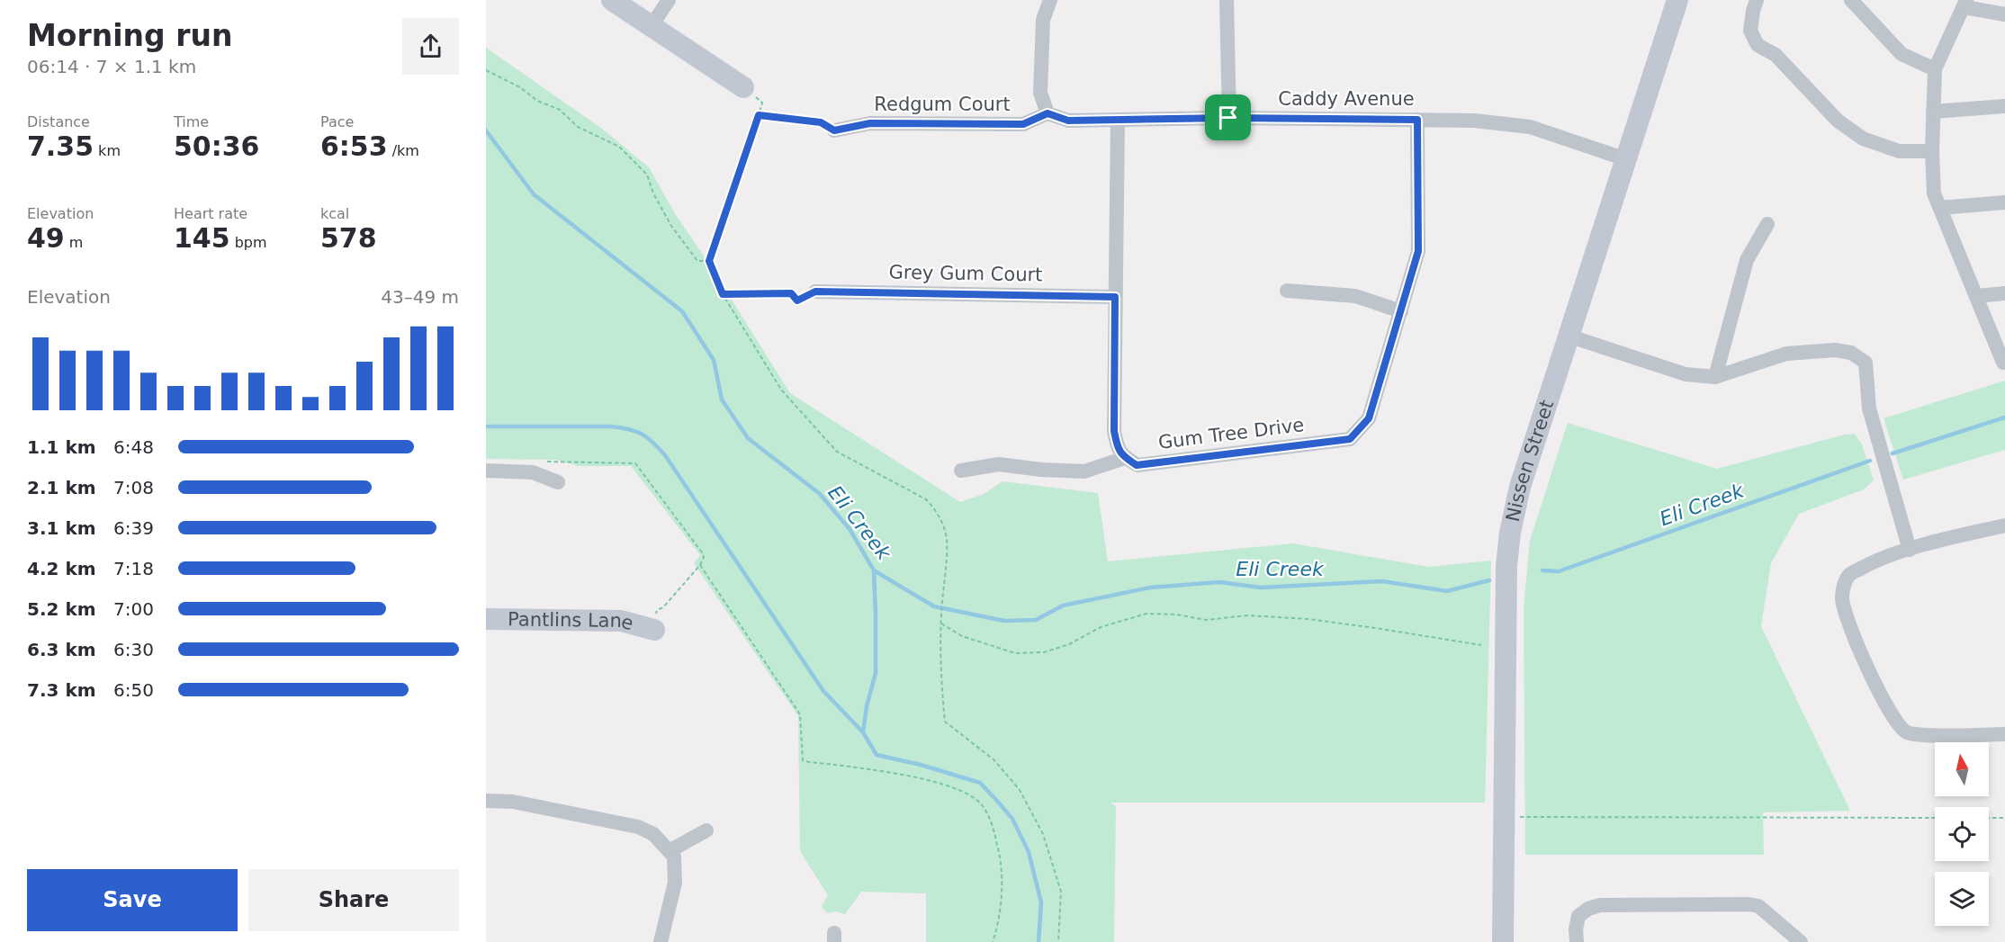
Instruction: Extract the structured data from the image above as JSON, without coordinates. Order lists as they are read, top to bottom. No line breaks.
{"streets":{"street":["Caddy Avenue","Redgum Court","Grey Gum Court","Gum Tree Drive","Nissen Street","Pantlins Lane"]},"crossings":[["Caddy Avenue","Redgum Court"],["Caddy Avenue","Gum Tree Drive"],["Caddy Avenue","Nissen Street"]],"water":["Eli Creek"],"north":"top","page":{"heading":["Morning run","06:14 · 7 × 1.1 km"],"stats":[["Distance","7.35 km"],["Time","50:36"],["Pace","6:53 /km"],["Elevation","49 m"],["Heart rate","145 bpm"],["kcal","578"]],"chart":["Elevation","43–49 m"],"list":[{"name":"1.1 km","note":"6:48"},{"name":"2.1 km","note":"7:08"},{"name":"3.1 km","note":"6:39"},{"name":"4.2 km","note":"7:18"},{"name":"5.2 km","note":"7:00"},{"name":"6.3 km","note":"6:30"},{"name":"7.3 km","note":"6:50"}],"buttons":["Save","Share"]}}
